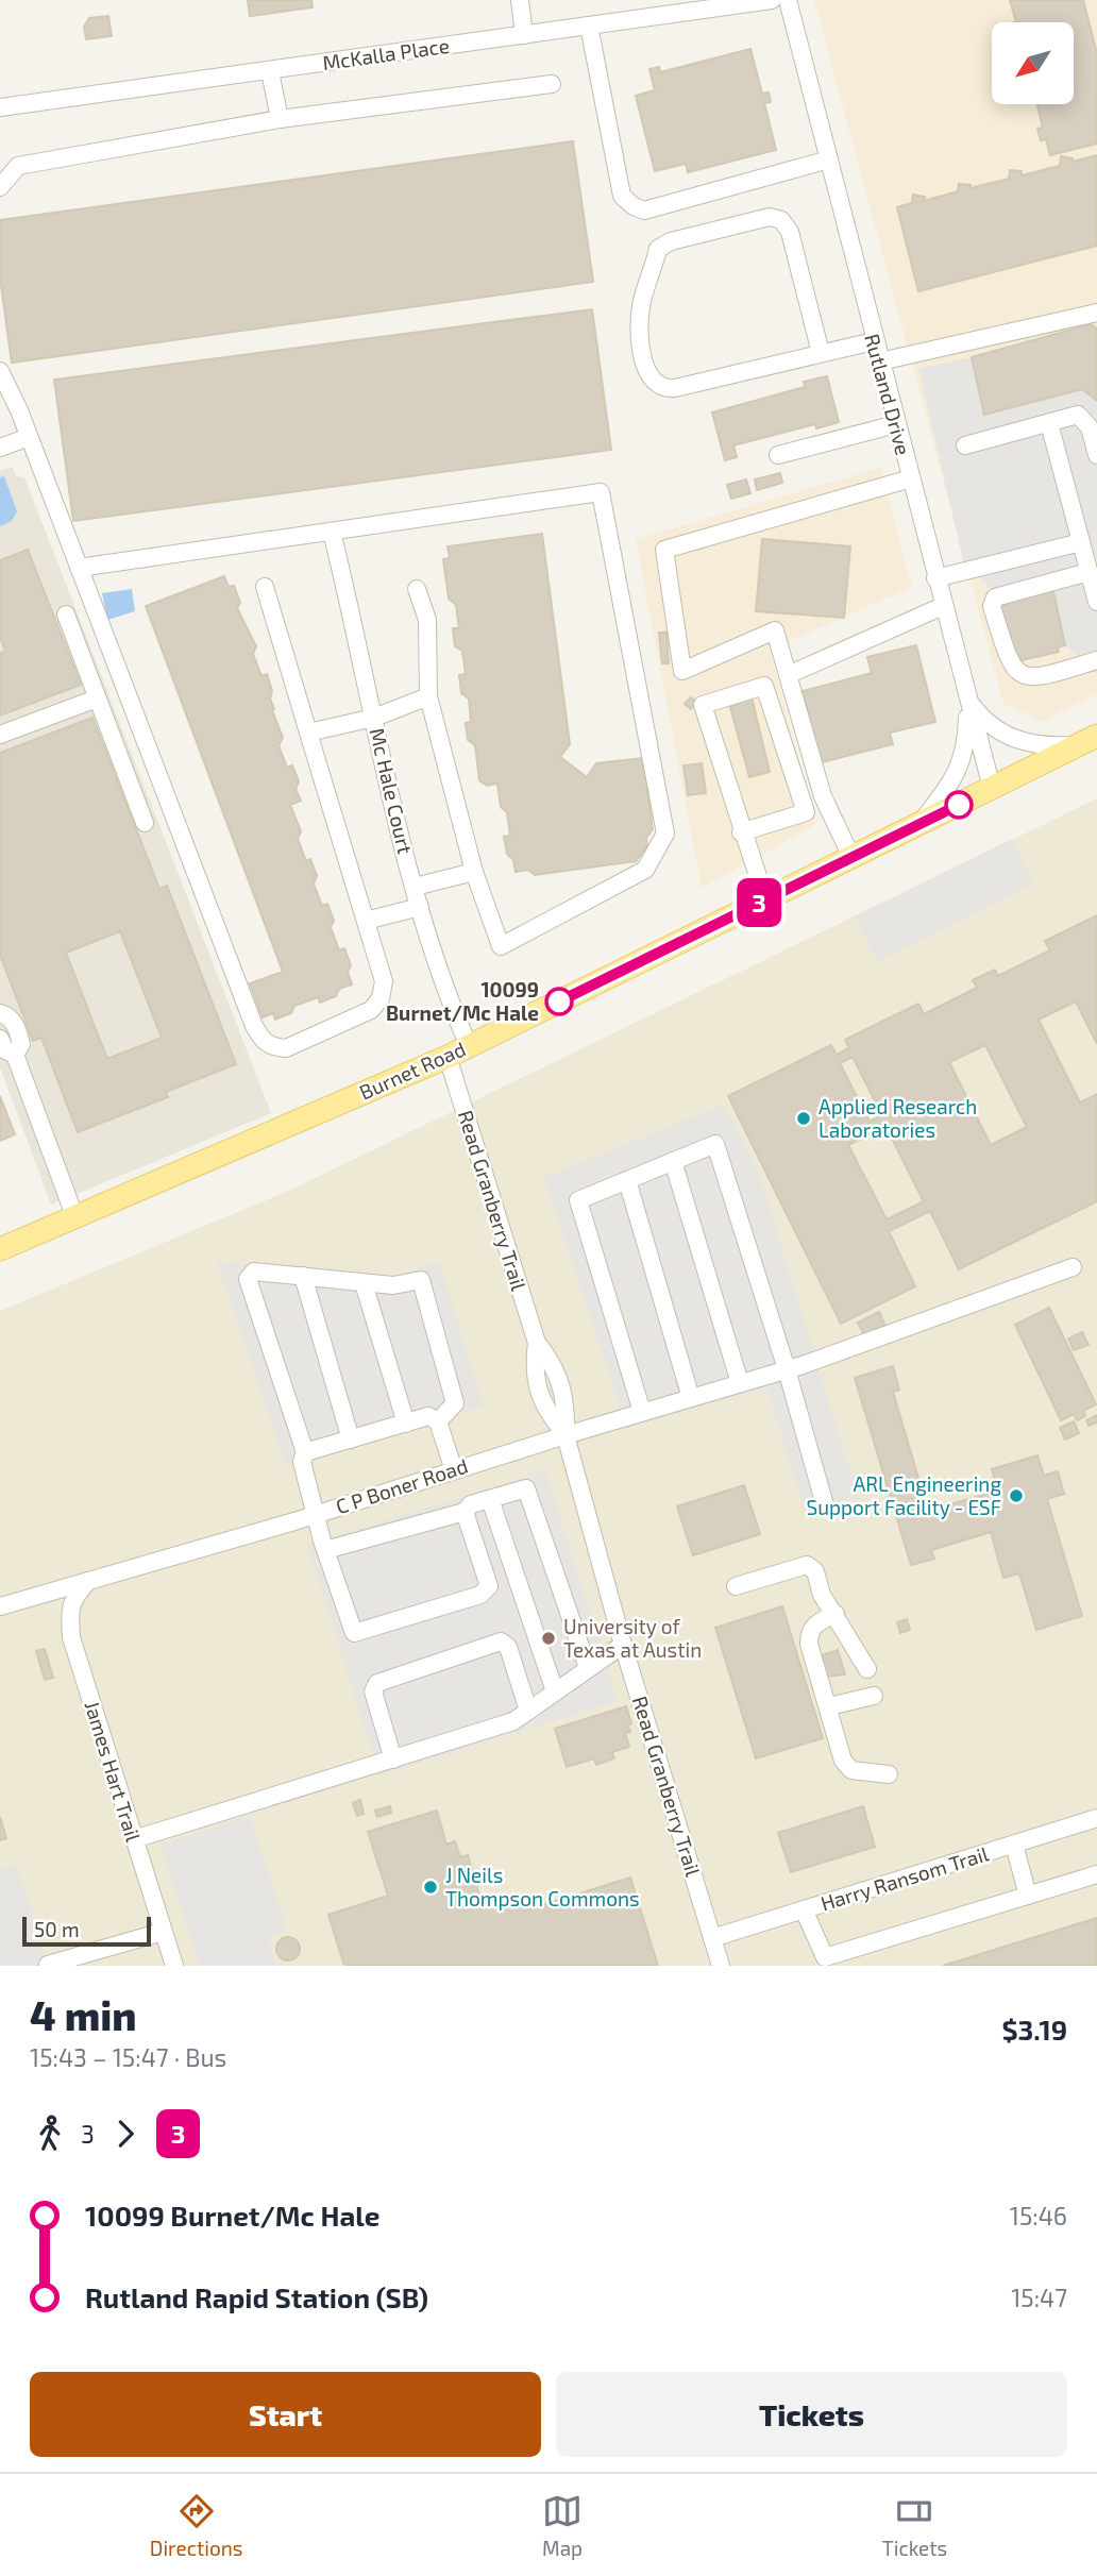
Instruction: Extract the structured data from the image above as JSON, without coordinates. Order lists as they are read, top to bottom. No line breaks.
{"streets":{"main road":["Burnet Road"],"street":["McKalla Place","Rutland Drive","Mc Hale Court","Read Granberry Trail","C P Boner Road","James Hart Trail","Harry Ransom Trail"]},"crossings":[["Rutland Drive","Burnet Road"],["Mc Hale Court","Burnet Road"],["Burnet Road","Read Granberry Trail"],["Read Granberry Trail","C P Boner Road"],["Read Granberry Trail","Harry Ransom Trail"],["C P Boner Road","James Hart Trail"]],"places":["10099 Burnet/Mc Hale","Applied Research Laboratories","ARL Engineering Support Facility - ESF","University of Texas at Austin","J Neils Thompson Commons"],"lines":["bus line 3"],"scale_bar":"50 m","north":"bottom left","page":{"on_map":"3","scale":"50 m","heading":["4 min","15:43 – 15:47 · Bus","$3.19"],"legs":["3","3"],"list":[{"name":"10099 Burnet/Mc Hale","value":"15:46"},{"name":"Rutland Rapid Station (SB)","value":"15:47"}],"buttons":["Start","Tickets"],"tabs":["Directions","Map","Tickets"]}}
